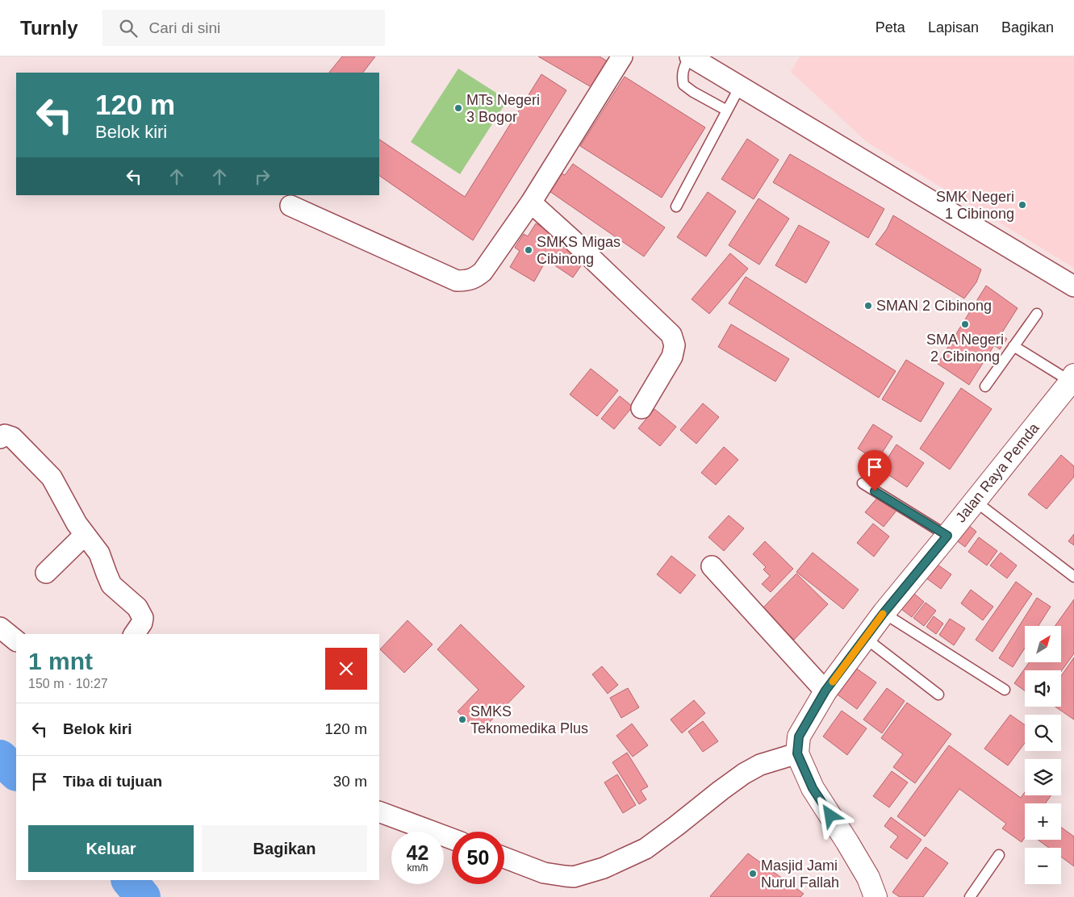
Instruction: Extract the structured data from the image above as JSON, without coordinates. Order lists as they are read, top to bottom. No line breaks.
{"streets":{"main road":["Jalan Raya Pemda"]},"places":["MTs Negeri 3 Bogor","SMK Negeri 1 Cibinong","SMKS Migas Cibinong","SMAN 2 Cibinong","SMA Negeri 2 Cibinong","SMKS Teknomedika Plus","Masjid Jami Nurul Fallah"],"north":"top right","page":{"header":"Turnly","search":"Cari di sini","nav":["Peta","Lapisan","Bagikan"],"turn":["120 m","Belok kiri"],"map_buttons":["+","−"],"heading":["1 mnt","150 m · 10:27"],"list":[{"name":"Belok kiri","value":"120 m"},{"name":"Tiba di tujuan","value":"30 m"}],"buttons":["Keluar","Bagikan"],"speed":"42 km/h","limit":"50"}}
